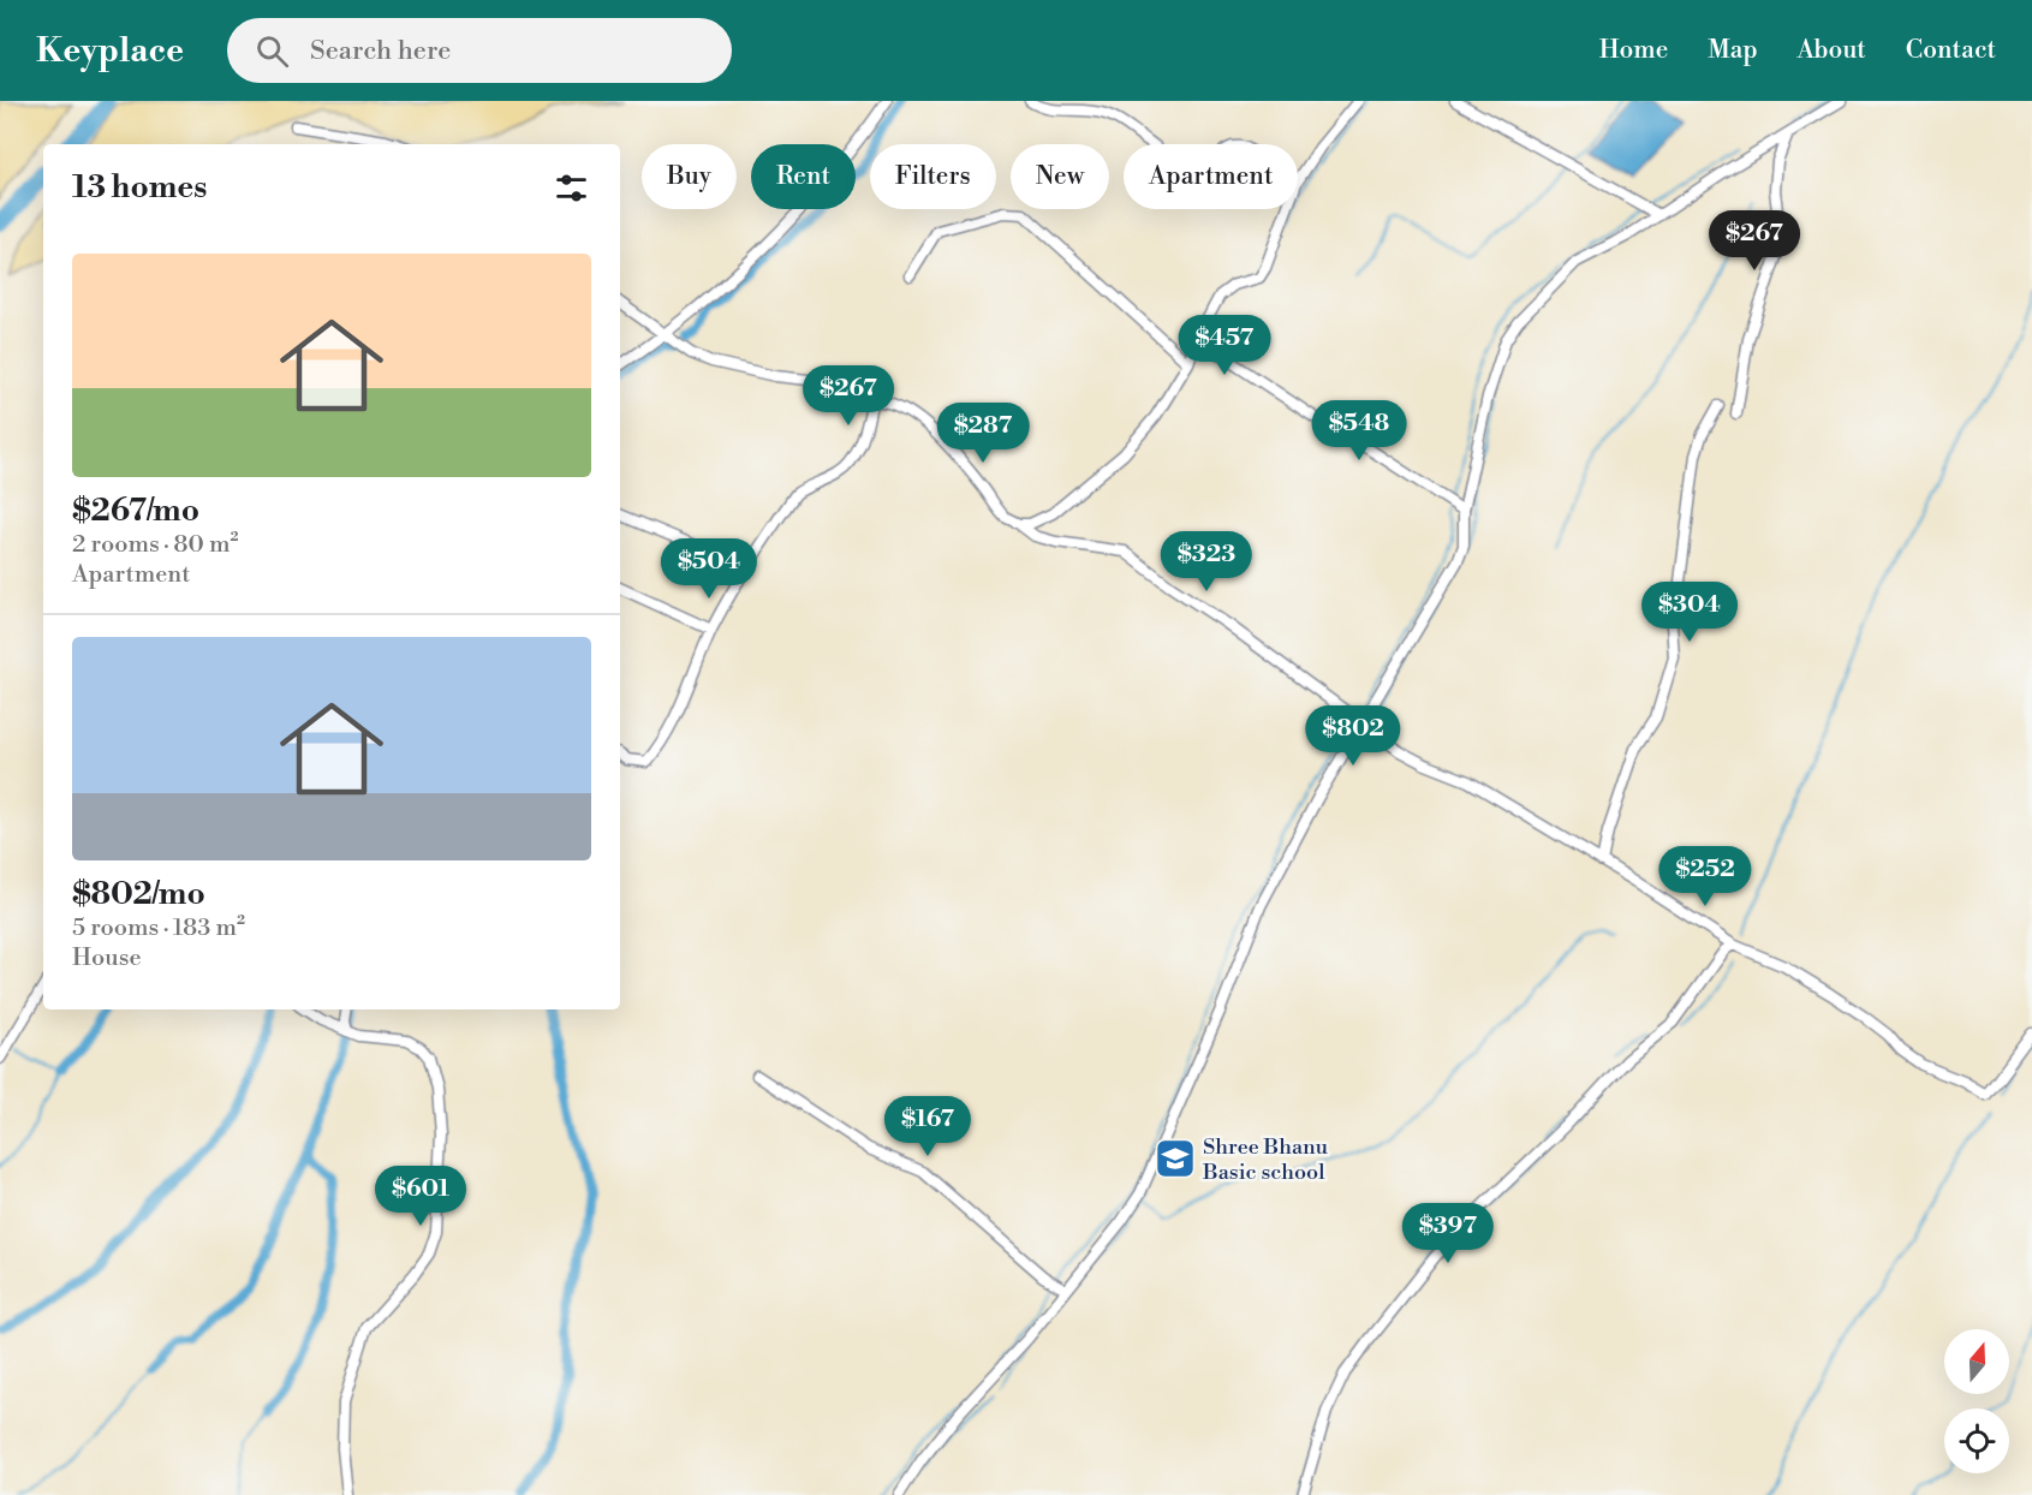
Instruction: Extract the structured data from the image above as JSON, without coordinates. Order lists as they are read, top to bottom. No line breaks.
{"places":{"school or university":["Shree Bhanu Basic school"]},"north":"top","page":{"header":"Keyplace","search":"Search here","nav":["Home","Map","About","Contact"],"chip":["Buy","Rent","Filters","New","Apartment"],"heading":"13 homes","price":["$267","$457","$267","$548","$287","$323","$504","$304","$802","$252","$167","$601","$397"],"list":[{"name":"$267/mo","note":"2 rooms · 80 m² · Apartment"},{"name":"$802/mo","note":"5 rooms · 183 m² · House"}]}}
